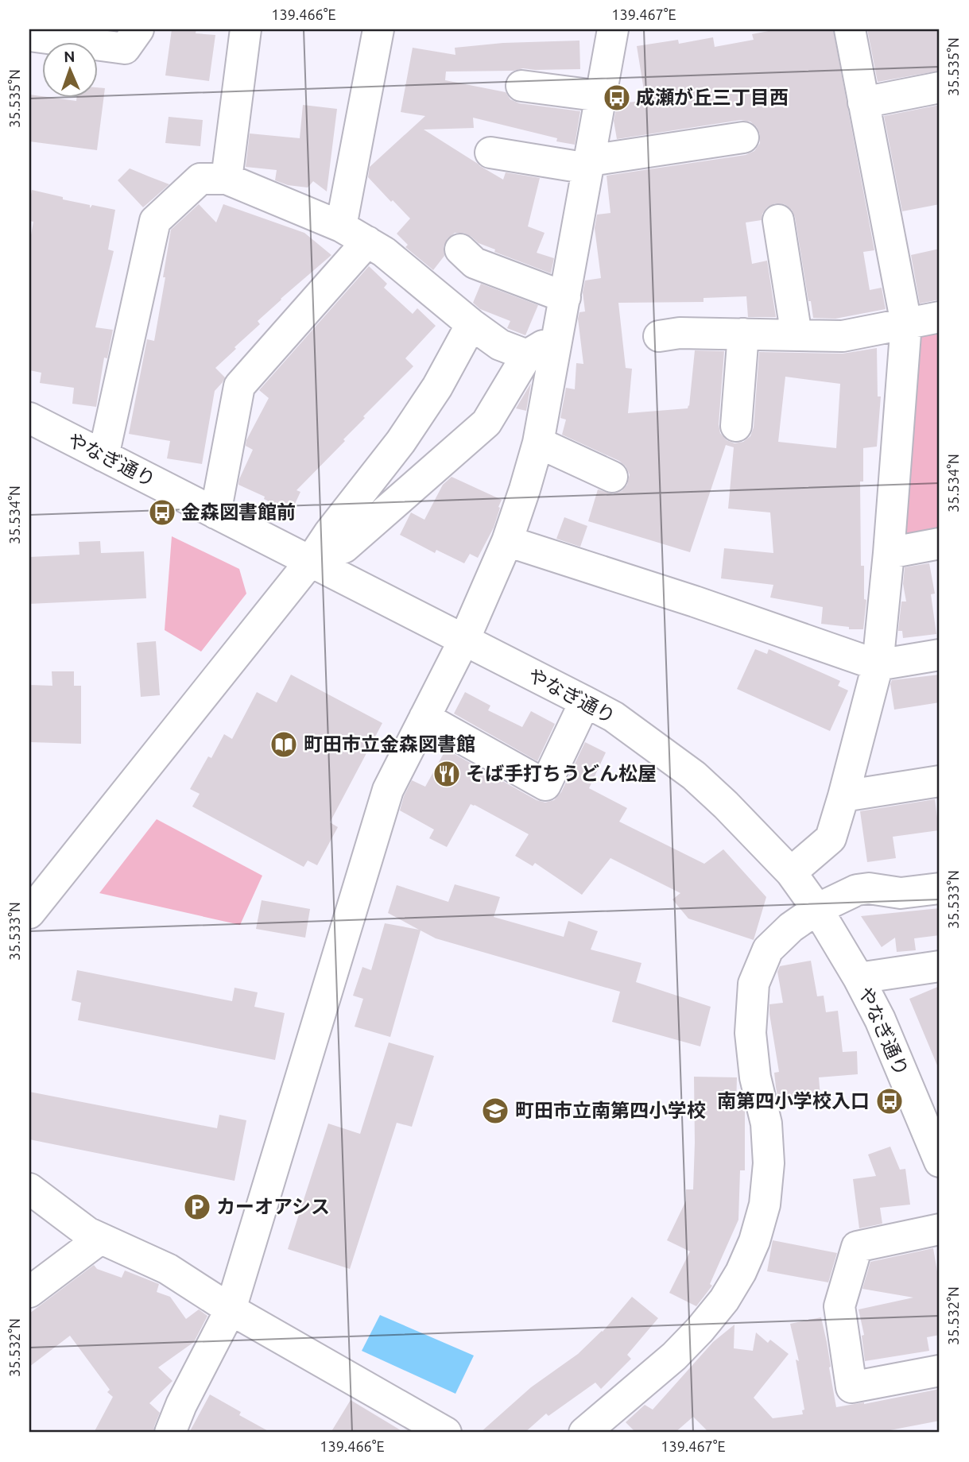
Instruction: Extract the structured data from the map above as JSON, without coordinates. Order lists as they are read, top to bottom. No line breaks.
{"streets":{"street":["やなぎ通り"]},"places":{"bus stop":["成瀬が丘三丁目西","金森図書館前","南第四小学校入口"],"library":["町田市立金森図書館"],"restaurant":["そば手打ちうどん松屋"],"school or university":["町田市立南第四小学校"],"parking":["カーオアシス"]},"north":"top","coordinates":["139.466°E","139.467°E","35.535°N","35.534°N","35.533°N","35.532°N"]}
